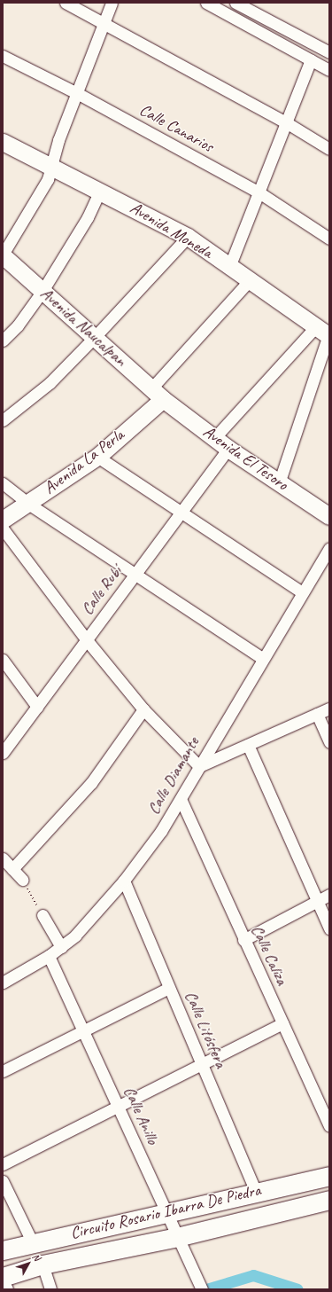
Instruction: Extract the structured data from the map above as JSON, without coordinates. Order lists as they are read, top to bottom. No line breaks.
{"streets":{"main road":["Avenida Moneda","Avenida Naucalpan","Avenida El Tesoro","Avenida La Perla","Circuito Rosario Ibarra De Piedra"],"street":["Calle Canarios","Calle Rubí","Calle Diamante","Calle Caliza","Calle Litósfera","Calle Anillo"]},"crossings":[["Avenida Naucalpan","Avenida El Tesoro"],["Avenida Naucalpan","Avenida La Perla"],["Avenida El Tesoro","Avenida La Perla"],["Avenida El Tesoro","Calle Rubí"],["Calle Diamante","Calle Caliza"],["Calle Diamante","Calle Litósfera"],["Calle Diamante","Calle Anillo"],["Calle Litósfera","Circuito Rosario Ibarra De Piedra"],["Calle Anillo","Circuito Rosario Ibarra De Piedra"]],"north":"top right"}
